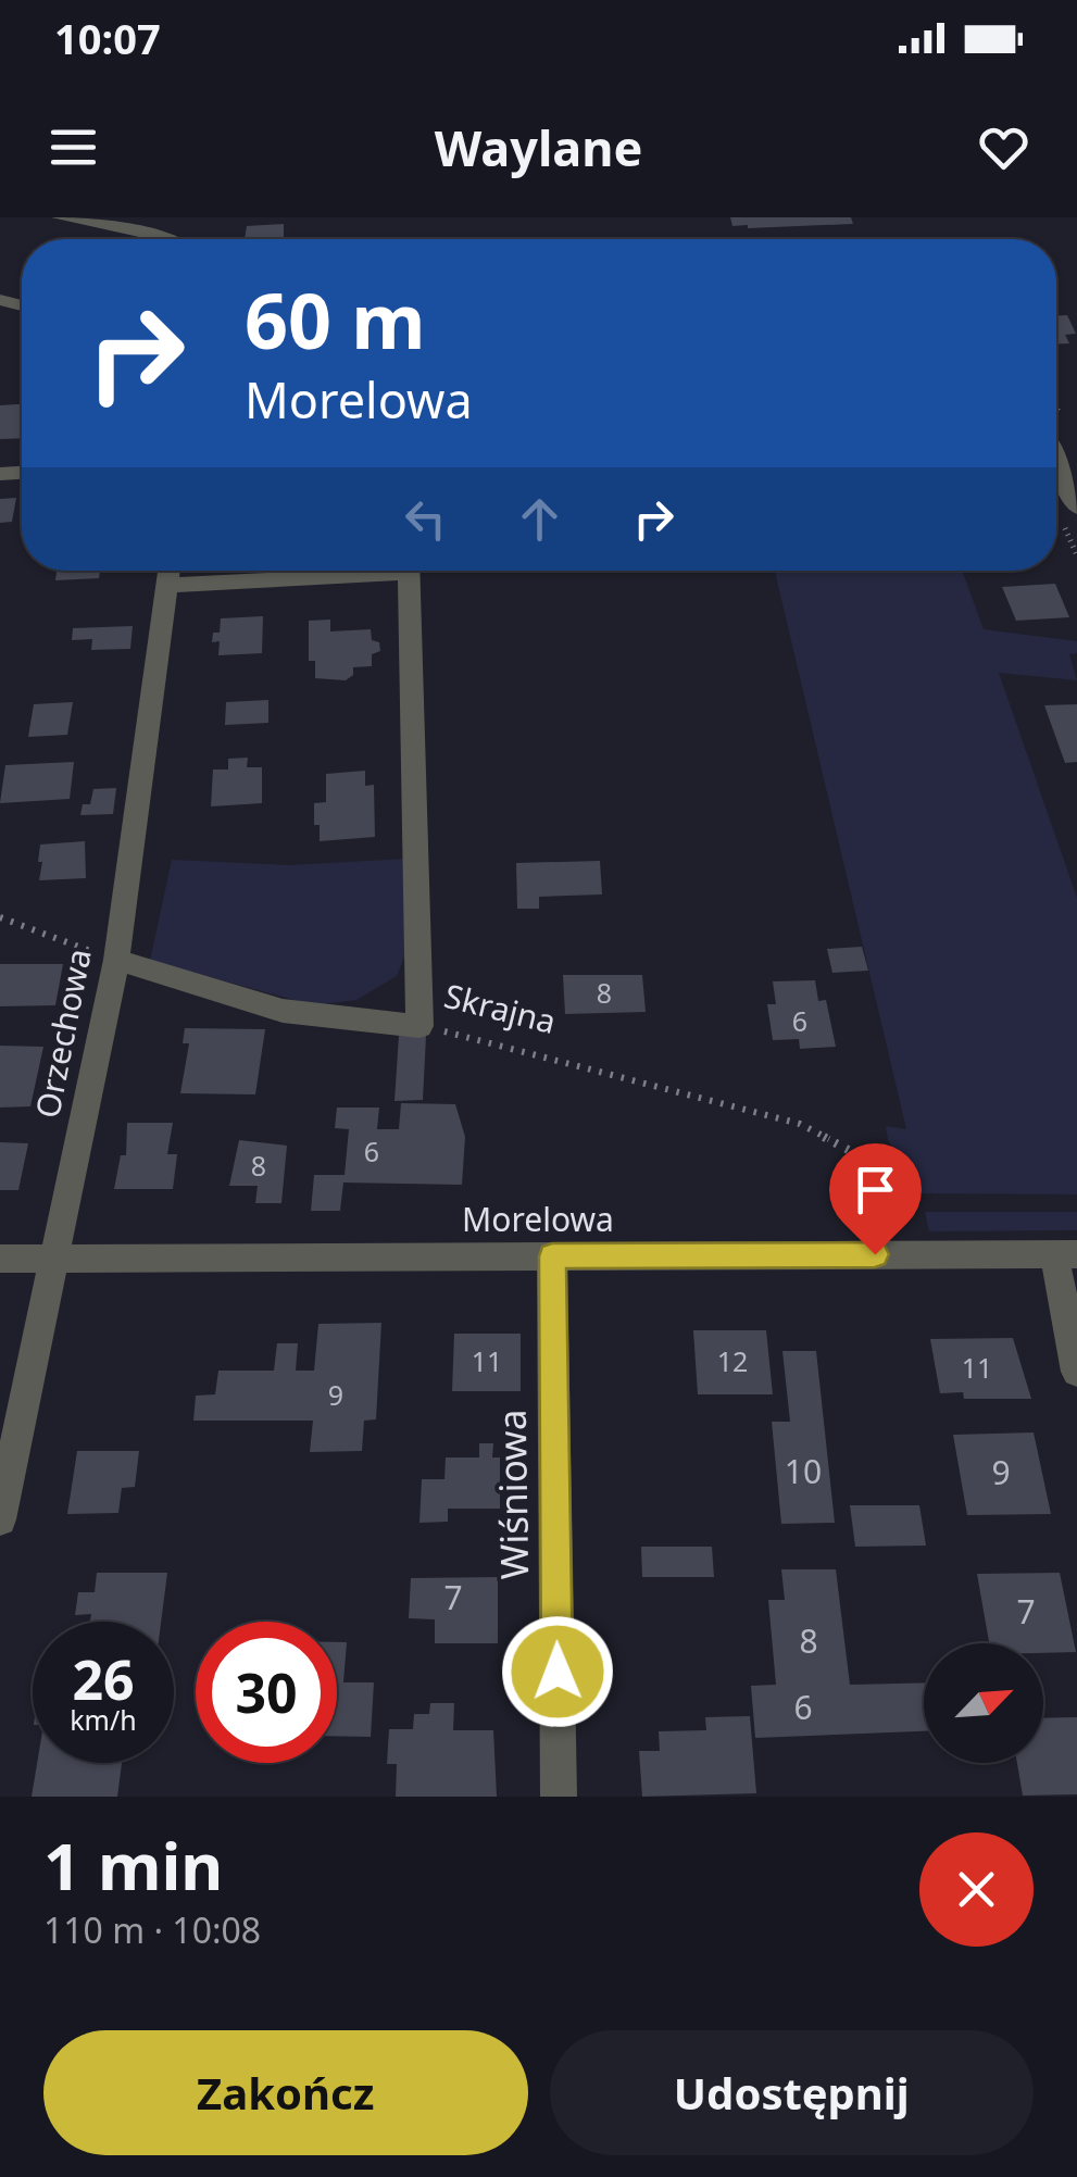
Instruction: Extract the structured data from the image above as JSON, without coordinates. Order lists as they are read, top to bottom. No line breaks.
{"streets":{"street":["Skrajna","Orzechowa","Morelowa","Wiśniowa"]},"crossings":[["Skrajna","Orzechowa"],["Skrajna","Morelowa"],["Orzechowa","Morelowa"],["Morelowa","Wiśniowa"]],"house_numbers":["8","6","6","8","11","12","11","9","10","9","7","7","8","6"],"north":"top right","page":{"status":"10:07","header":"Waylane","turn":["60 m","Morelowa"],"speed":"26 km/h","limit":"30","heading":["1 min","110 m · 10:08"],"buttons":["Zakończ","Udostępnij"]}}
